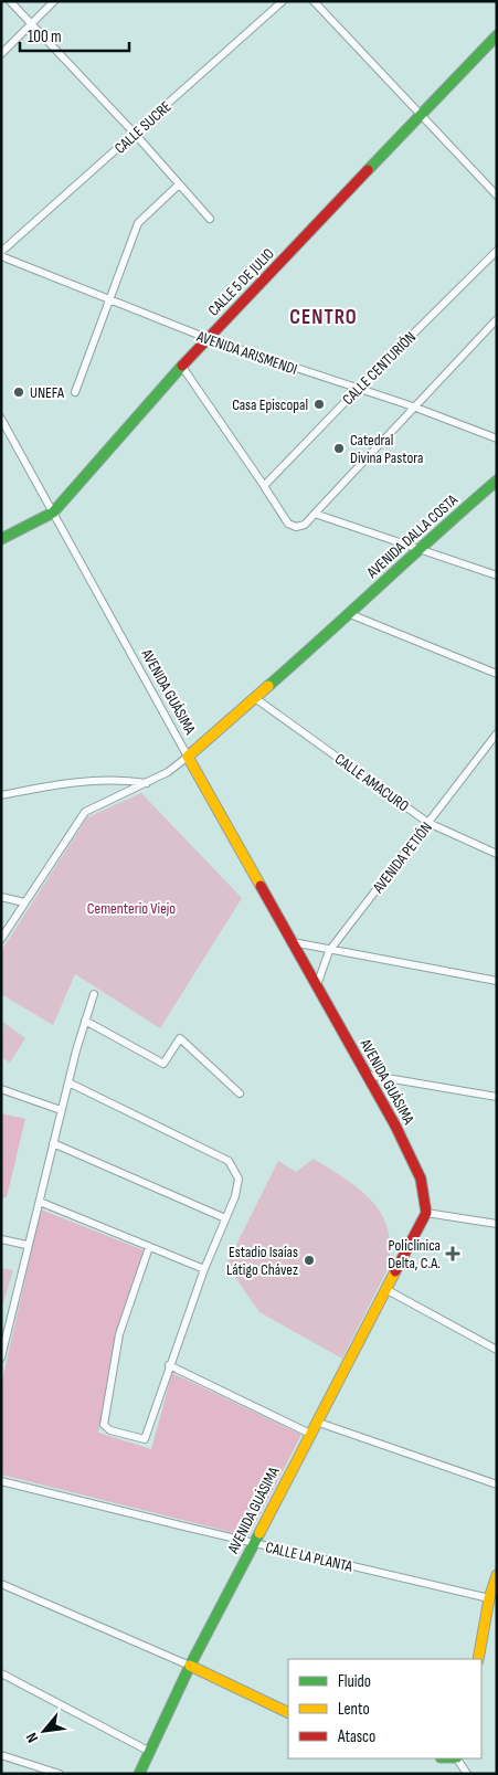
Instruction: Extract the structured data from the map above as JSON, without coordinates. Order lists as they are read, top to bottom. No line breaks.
{"streets":{"main road":["CALLE 5 DE JULIO","AVENIDA DALLA COSTA","AVENIDA GUÁSIMA"],"street":["CALLE SUCRE","AVENIDA ARISMENDI","CALLE CENTURIÓN","CALLE AMACURO","AVENIDA PETIÓN","CALLE LA PLANTA"]},"crossings":[["CALLE SUCRE","AVENIDA ARISMENDI"],["CALLE 5 DE JULIO","AVENIDA ARISMENDI"],["CALLE 5 DE JULIO","AVENIDA GUÁSIMA"],["AVENIDA ARISMENDI","CALLE CENTURIÓN"],["AVENIDA DALLA COSTA","AVENIDA GUÁSIMA"],["AVENIDA DALLA COSTA","CALLE AMACURO"],["AVENIDA GUÁSIMA","AVENIDA PETIÓN"],["AVENIDA GUÁSIMA","CALLE LA PLANTA"],["CALLE AMACURO","AVENIDA PETIÓN"]],"districts":["CENTRO"],"parks":["Cementerio Viejo"],"places":{"other":["UNEFA","Casa Episcopal","Catedral Divina Pastora","Estadio Isaías Látigo Chávez"],"health":["Policlínica Delta, C.A."]},"legend":["Fluido","Lento","Atasco"],"scale_bar":"100 m","north":"bottom left"}
